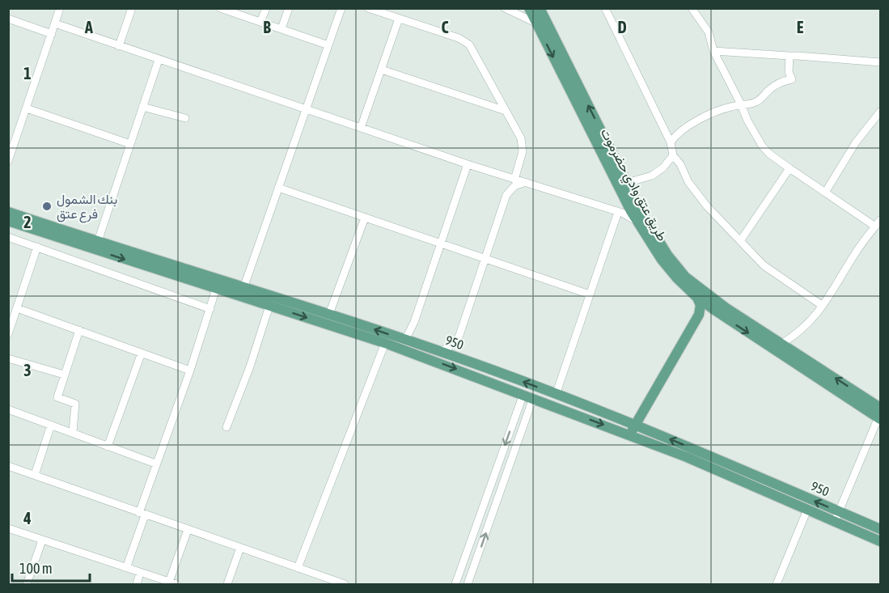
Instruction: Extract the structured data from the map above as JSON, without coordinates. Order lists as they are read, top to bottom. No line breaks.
{"streets":{"main road":["طريق عتق وادي حضرموت","950"]},"places":["بنك الشمول فرع عتق"],"scale_bar":"100 m","grid":{"columns":["A","B","C","D","E"],"rows":["1","2","3","4"]}}
